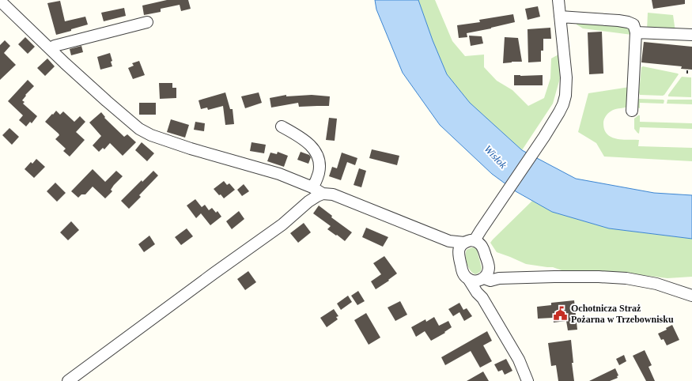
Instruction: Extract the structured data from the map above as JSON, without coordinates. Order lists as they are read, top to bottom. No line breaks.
{"water":["Wisłok"],"places":{"public building":["Ochotnicza Straż Pożarna w Trzebownisku"]}}
